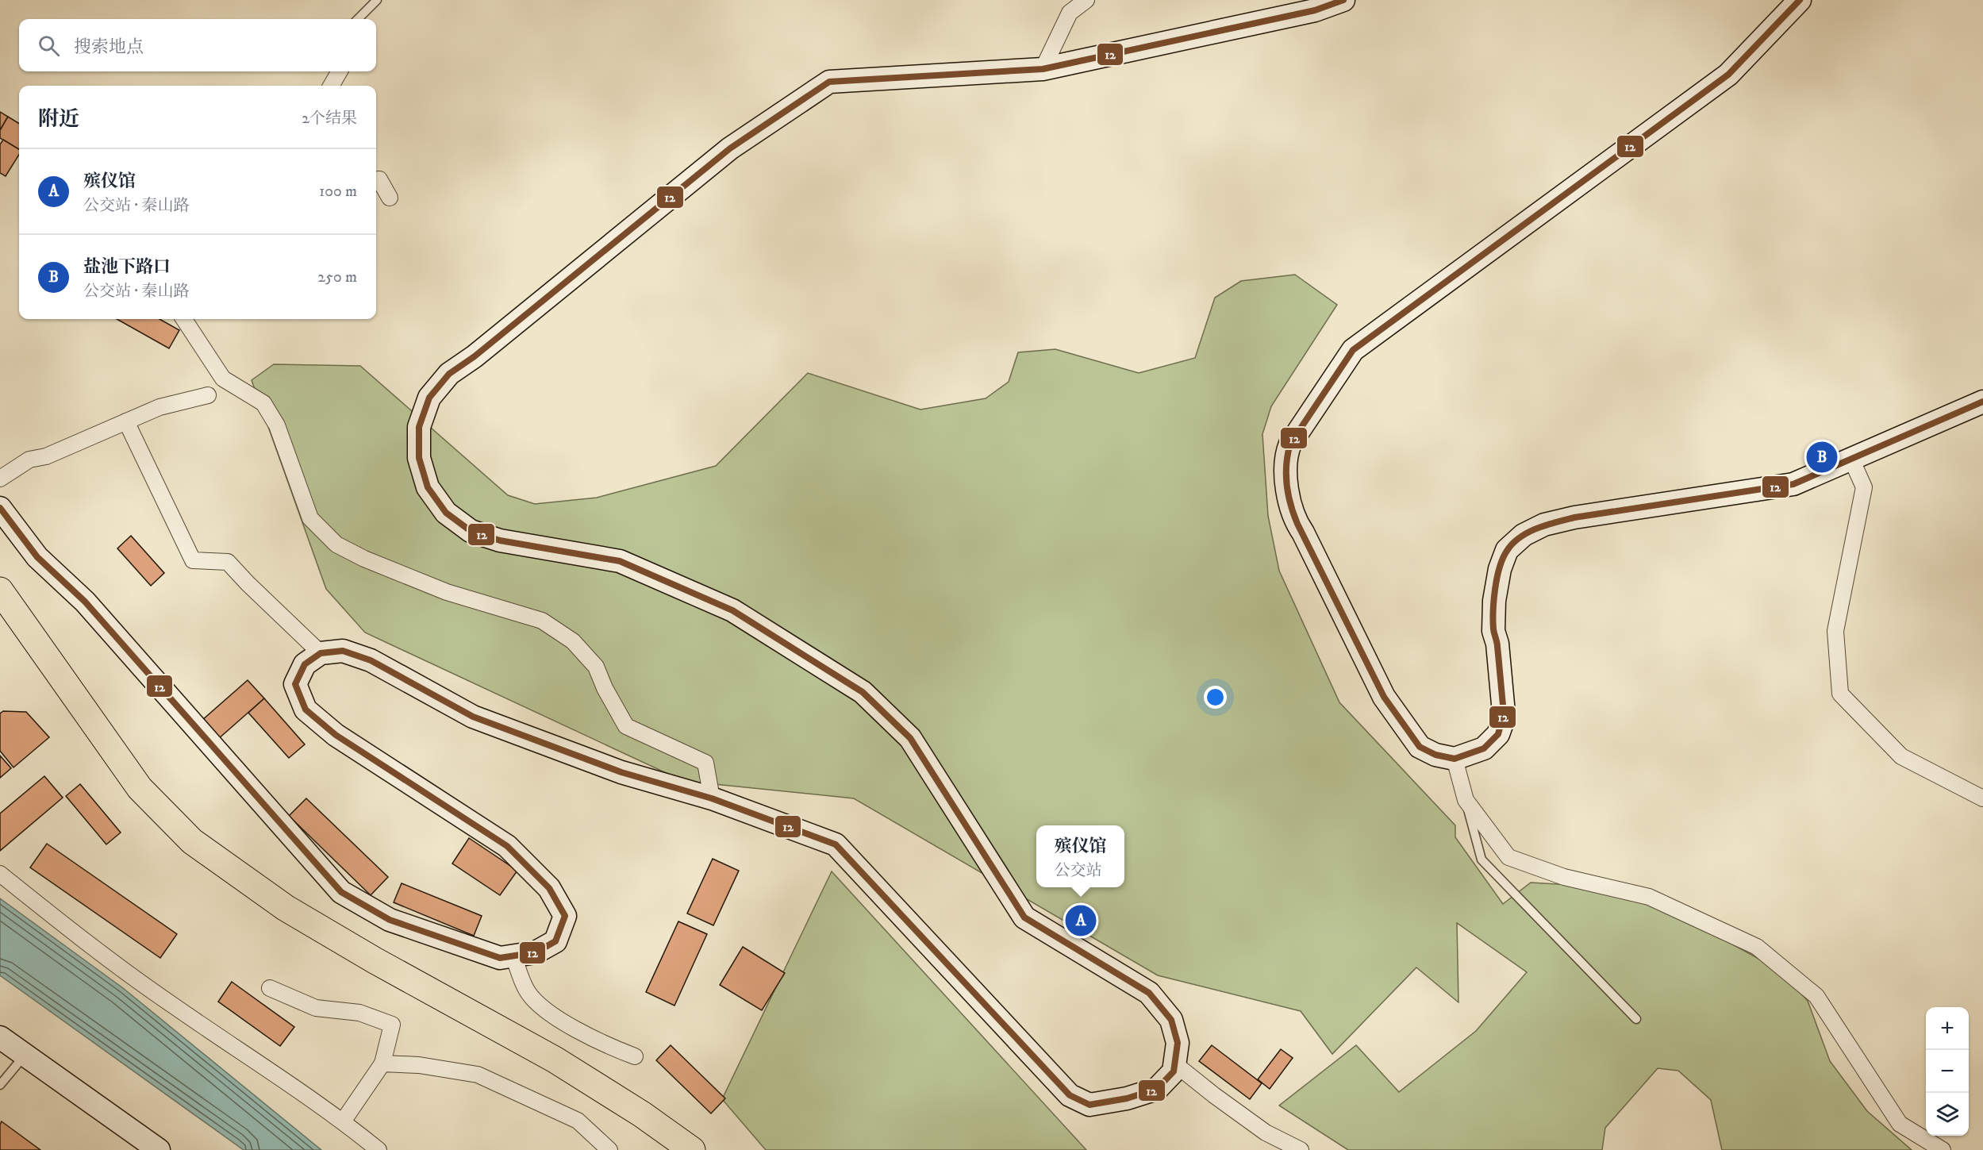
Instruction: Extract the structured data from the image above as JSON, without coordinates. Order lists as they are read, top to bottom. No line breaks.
{"lines":["transit line 12"],"page":{"search":"搜索地点","heading":["附近","2个结果"],"list":[{"mark":"A","name":"殡仪馆","note":"公交站 · 秦山路","value":"100 m"},{"mark":"B","name":"盐池下路口","note":"公交站 · 秦山路","value":"250 m"}],"pins":["B","A"],"popup":["殡仪馆","公交站"],"map_buttons":["+","−"]}}
